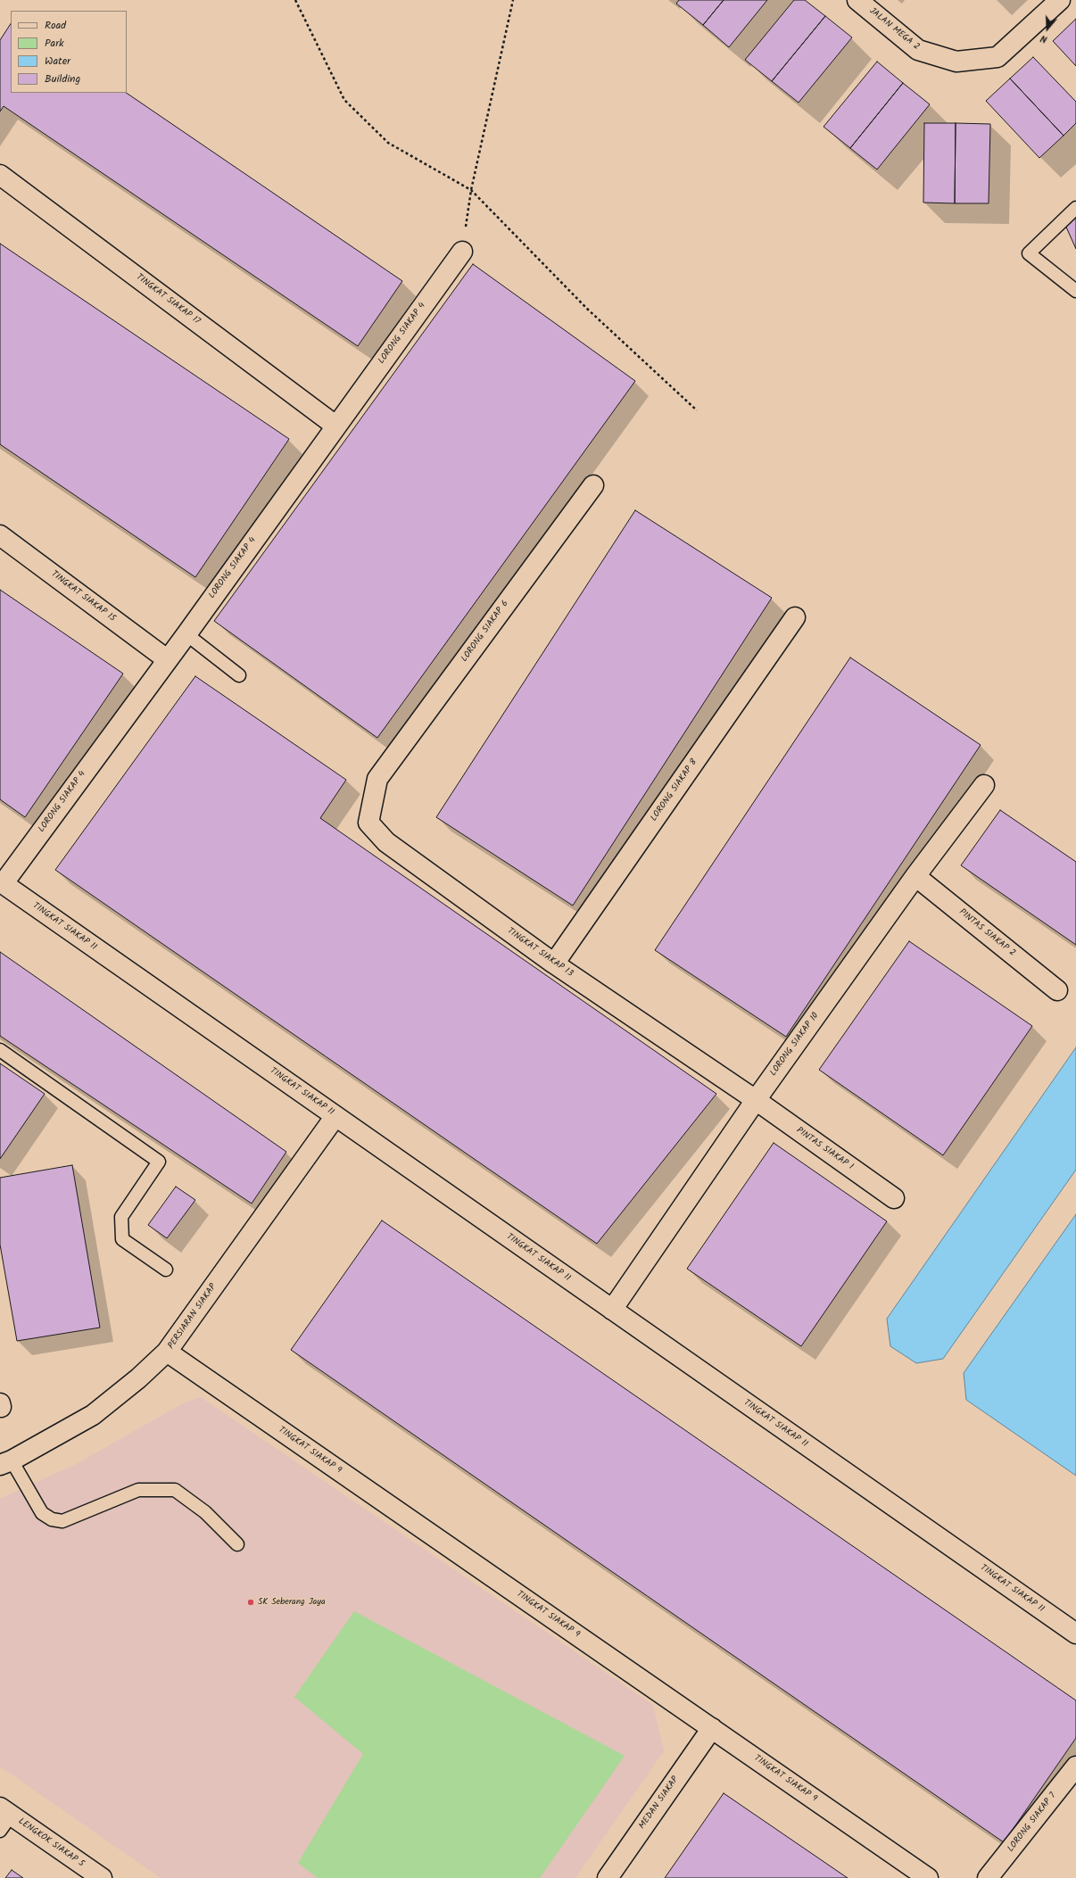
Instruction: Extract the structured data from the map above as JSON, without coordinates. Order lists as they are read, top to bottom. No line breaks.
{"streets":{"street":["JALAN MEGA 2","TINGKAT SIAKAP 17","LORONG SIAKAP 4","TINGKAT SIAKAP 15","LORONG SIAKAP 6","LORONG SIAKAP 8","TINGKAT SIAKAP 11","PINTAS SIAKAP 2","TINGKAT SIAKAP 13","LORONG SIAKAP 10","PINTAS SIAKAP 1","PERSIARAN SIAKAP","TINGKAT SIAKAP 9","MEDAN SIAKAP","LORONG SIAKAP 7","LENGKOK SIAKAP 5"]},"crossings":[["TINGKAT SIAKAP 17","LORONG SIAKAP 4"],["LORONG SIAKAP 4","TINGKAT SIAKAP 15"],["LORONG SIAKAP 4","TINGKAT SIAKAP 11"],["LORONG SIAKAP 6","TINGKAT SIAKAP 13"],["LORONG SIAKAP 8","TINGKAT SIAKAP 13"],["TINGKAT SIAKAP 11","LORONG SIAKAP 10"],["TINGKAT SIAKAP 11","PERSIARAN SIAKAP"],["PINTAS SIAKAP 2","LORONG SIAKAP 10"],["TINGKAT SIAKAP 13","LORONG SIAKAP 10"],["TINGKAT SIAKAP 13","PINTAS SIAKAP 1"],["LORONG SIAKAP 10","PINTAS SIAKAP 1"],["PERSIARAN SIAKAP","TINGKAT SIAKAP 9"],["TINGKAT SIAKAP 9","MEDAN SIAKAP"]],"places":["SK Seberang Jaya"],"legend":["Road","Park","Water","Building"],"north":"bottom"}
